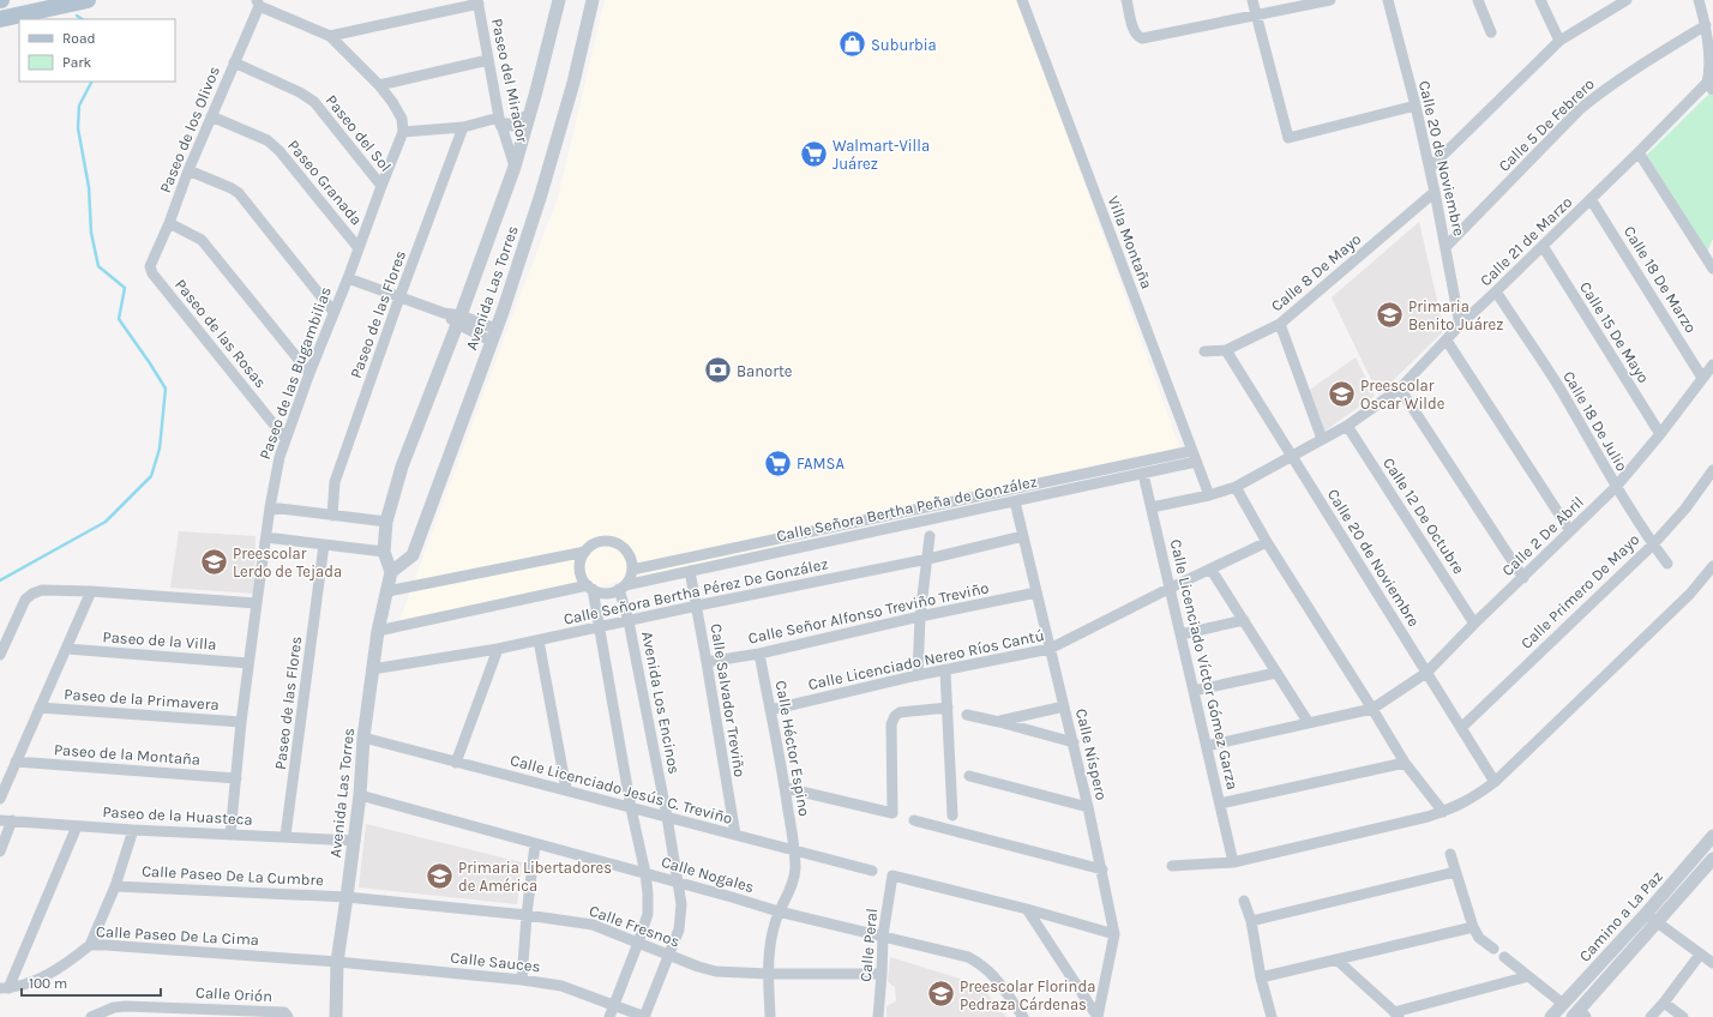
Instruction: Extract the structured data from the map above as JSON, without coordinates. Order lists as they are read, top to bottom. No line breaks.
{"streets":{"street":["Paseo del Mirador","Calle 5 De Febrero","Paseo de los Olivos","Paseo del Sol","Calle 20 de Noviembre","Paseo Granada","Calle 21 de Marzo","Villa Montaña","Calle 8 De Mayo","Calle 18 De Marzo","Avenida Las Torres","Paseo de las Flores","Calle 15 De Mayo","Paseo de las Rosas","Paseo de las Bugambilias","Calle 18 De Julio","Calle Señora Bertha Peña de González","Calle 12 De Octubre","Calle 2 De Abril","Calle Señora Bertha Pérez De González","Calle Primero De Mayo","Calle Señor Alfonso Treviño Treviño","Paseo de la Villa","Calle Licenciado Nereo Ríos Cantú","Calle Licenciado Víctor Gómez Garza","Paseo de la Primavera","Calle Salvador Treviño","Avenida Los Encinos","Calle Héctor Espino","Paseo de la Montaña","Calle Níspero","Calle Licenciado Jesús C. Treviño","Paseo de la Huasteca","Calle Nogales","Calle Paseo De La Cumbre","Camino a La Paz","Calle Fresnos","Calle Paseo De La Cima","Calle Peral","Calle Sauces","Calle Orión"]},"crossings":[["Paseo del Mirador","Avenida Las Torres"],["Calle 5 De Febrero","Calle 20 de Noviembre"],["Paseo de los Olivos","Paseo del Sol"],["Paseo de los Olivos","Paseo Granada"],["Paseo de los Olivos","Paseo de las Rosas"],["Paseo del Sol","Paseo de las Bugambilias"],["Calle 20 de Noviembre","Calle 21 de Marzo"],["Calle 20 de Noviembre","Calle 8 De Mayo"],["Calle 20 de Noviembre","Calle 2 De Abril"],["Calle 20 de Noviembre","Calle Primero De Mayo"],["Paseo Granada","Paseo de las Bugambilias"],["Calle 21 de Marzo","Villa Montaña"],["Calle 21 de Marzo","Calle 18 De Marzo"],["Calle 21 de Marzo","Calle 15 De Mayo"],["Calle 21 de Marzo","Calle 18 De Julio"],["Calle 21 de Marzo","Calle 12 De Octubre"],["Villa Montaña","Calle Señora Bertha Peña de González"],["Calle 18 De Marzo","Calle 2 De Abril"],["Avenida Las Torres","Calle Señora Bertha Pérez De González"],["Avenida Las Torres","Calle Licenciado Jesús C. Treviño"],["Avenida Las Torres","Paseo de la Huasteca"],["Avenida Las Torres","Calle Nogales"],["Avenida Las Torres","Calle Paseo De La Cumbre"],["Avenida Las Torres","Calle Fresnos"],["Avenida Las Torres","Calle Paseo De La Cima"],["Avenida Las Torres","Calle Sauces"],["Paseo de las Flores","Paseo de la Huasteca"],["Calle 15 De Mayo","Calle 2 De Abril"],["Paseo de las Rosas","Paseo de las Bugambilias"],["Paseo de las Bugambilias","Paseo de la Villa"],["Paseo de las Bugambilias","Paseo de la Primavera"],["Paseo de las Bugambilias","Paseo de la Montaña"],["Paseo de las Bugambilias","Paseo de la Huasteca"],["Calle 18 De Julio","Calle 2 De Abril"],["Calle 18 De Julio","Calle Primero De Mayo"],["Calle Señora Bertha Peña de González","Calle Licenciado Víctor Gómez Garza"],["Calle Señora Bertha Peña de González","Calle Salvador Treviño"],["Calle Señora Bertha Peña de González","Avenida Los Encinos"],["Calle Señora Bertha Peña de González","Calle Níspero"],["Calle 12 De Octubre","Calle 2 De Abril"],["Calle Señora Bertha Pérez De González","Calle Salvador Treviño"],["Calle Señora Bertha Pérez De González","Avenida Los Encinos"],["Calle Señora Bertha Pérez De González","Calle Níspero"],["Calle Señor Alfonso Treviño Treviño","Calle Salvador Treviño"],["Calle Señor Alfonso Treviño Treviño","Calle Héctor Espino"],["Calle Señor Alfonso Treviño Treviño","Calle Níspero"],["Calle Licenciado Nereo Ríos Cantú","Calle Licenciado Víctor Gómez Garza"],["Calle Licenciado Nereo Ríos Cantú","Calle Héctor Espino"],["Calle Licenciado Nereo Ríos Cantú","Calle Níspero"],["Calle Salvador Treviño","Calle Licenciado Jesús C. Treviño"],["Avenida Los Encinos","Calle Licenciado Jesús C. Treviño"],["Avenida Los Encinos","Calle Nogales"],["Avenida Los Encinos","Calle Fresnos"],["Avenida Los Encinos","Calle Sauces"],["Calle Héctor Espino","Calle Licenciado Jesús C. Treviño"],["Calle Héctor Espino","Calle Nogales"],["Calle Héctor Espino","Calle Fresnos"],["Calle Nogales","Calle Peral"],["Calle Paseo De La Cumbre","Calle Fresnos"],["Calle Fresnos","Calle Peral"],["Calle Paseo De La Cima","Calle Sauces"]],"places":{"shop":["Suburbia"],"supermarket":["Walmart-Villa Juárez","FAMSA"],"school or university":["Primaria Benito Juárez","Preescolar Oscar Wilde","Preescolar Lerdo de Tejada","Primaria Libertadores de América","Preescolar Florinda Pedraza Cárdenas"],"bank":["Banorte"]},"legend":["Road","Park"],"scale_bar":"100 m"}
